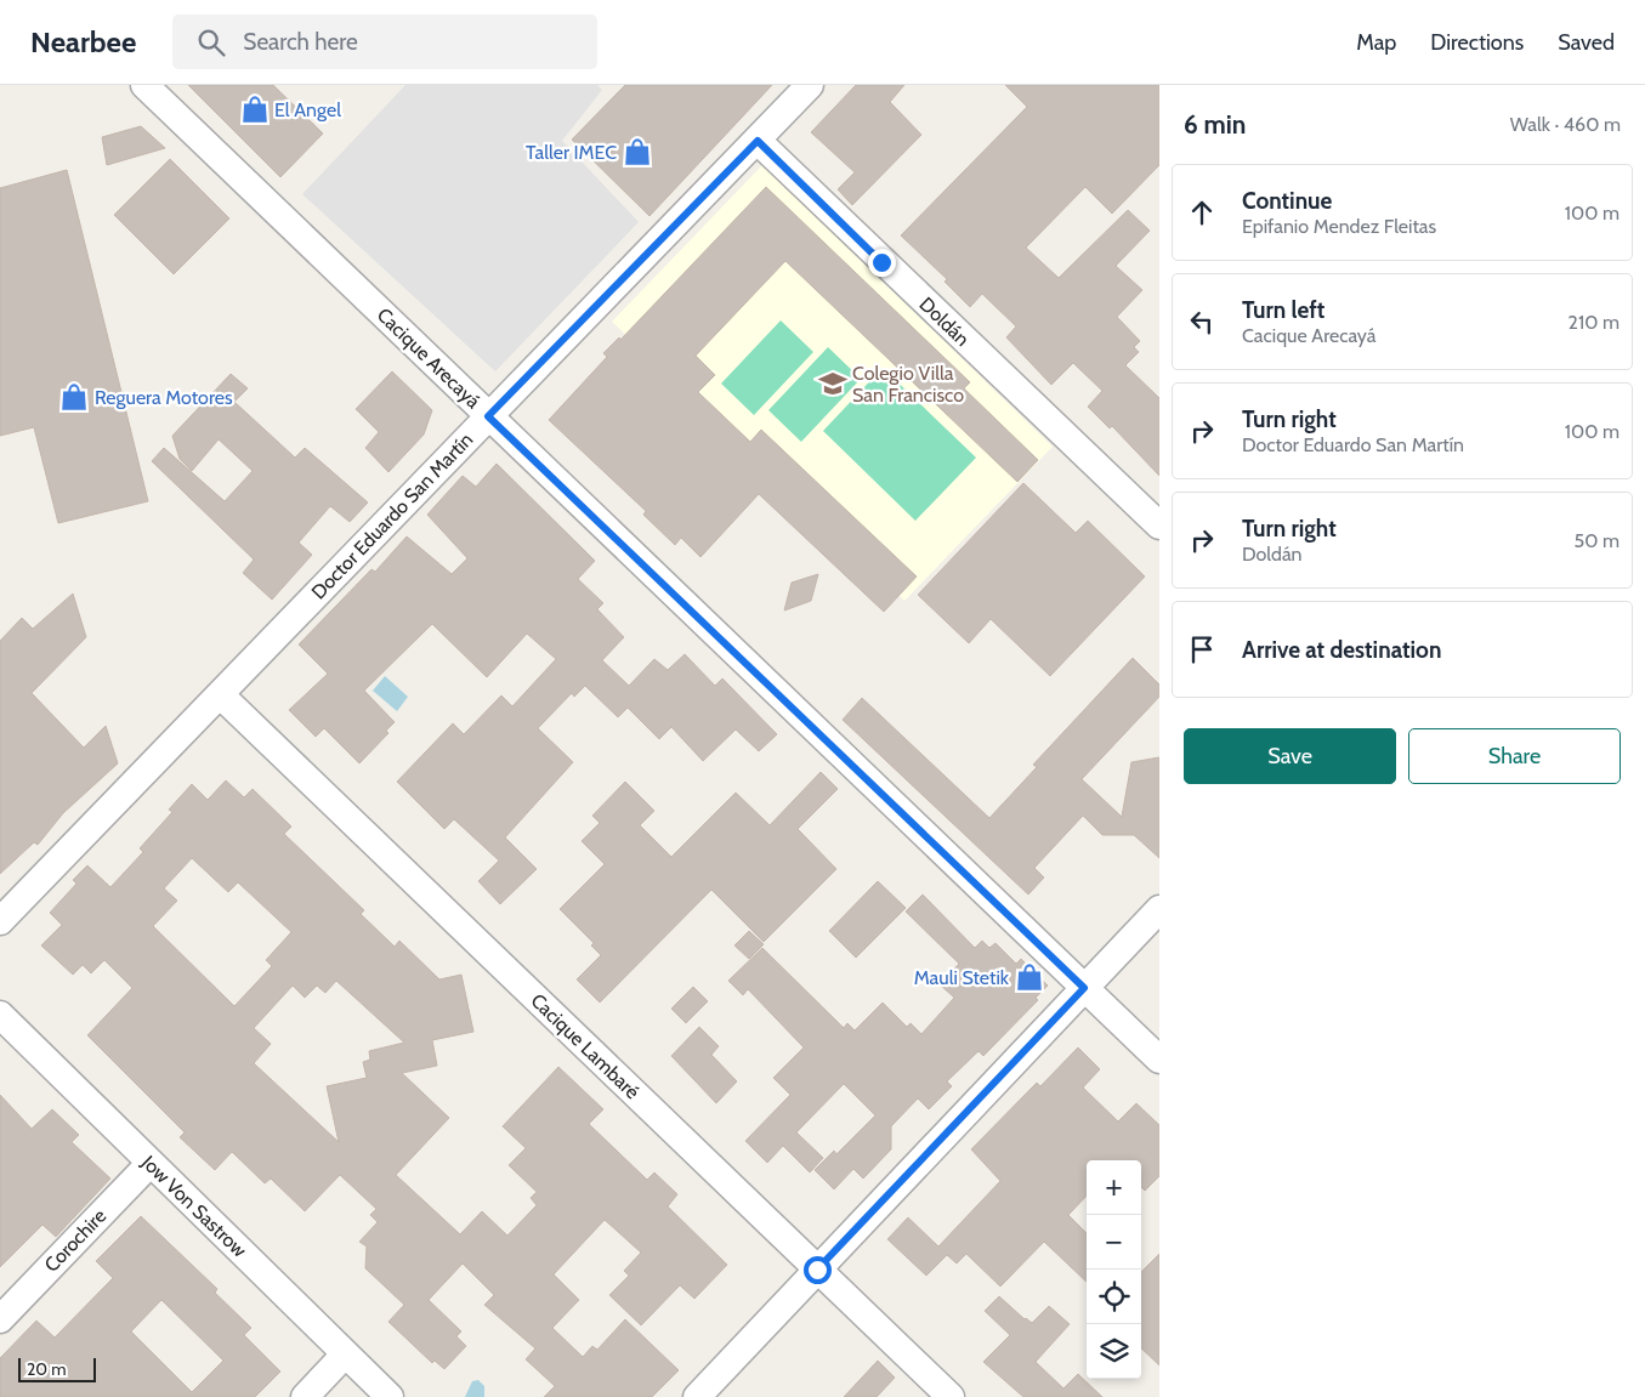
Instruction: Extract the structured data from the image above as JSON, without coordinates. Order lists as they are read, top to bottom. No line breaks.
{"streets":{"street":["Doldán","Cacique Arecayá","Doctor Eduardo San Martín","Cacique Lambaré","Jow Von Sastrow","Corochire"]},"crossings":[["Doldán","Doctor Eduardo San Martín"],["Cacique Arecayá","Doctor Eduardo San Martín"],["Doctor Eduardo San Martín","Cacique Lambaré"],["Jow Von Sastrow","Corochire"]],"places":{"shop":["El Angel","Taller IMEC","Reguera Motores","Mauli Stetik"],"school or university":["Colegio Villa San Francisco"]},"scale_bar":"20 m","page":{"header":"Nearbee","search":"Search here","nav":["Map","Directions","Saved"],"heading":["6 min","Walk · 460 m"],"list":[["Continue","Epifanio Mendez Fleitas","100 m"],["Turn left","Cacique Arecayá","210 m"],["Turn right","Doctor Eduardo San Martín","100 m"],["Turn right","Doldán","50 m"],"Arrive at destination"],"buttons":["Save","Share"],"map_buttons":["+","−"],"scale":"20 m"}}
